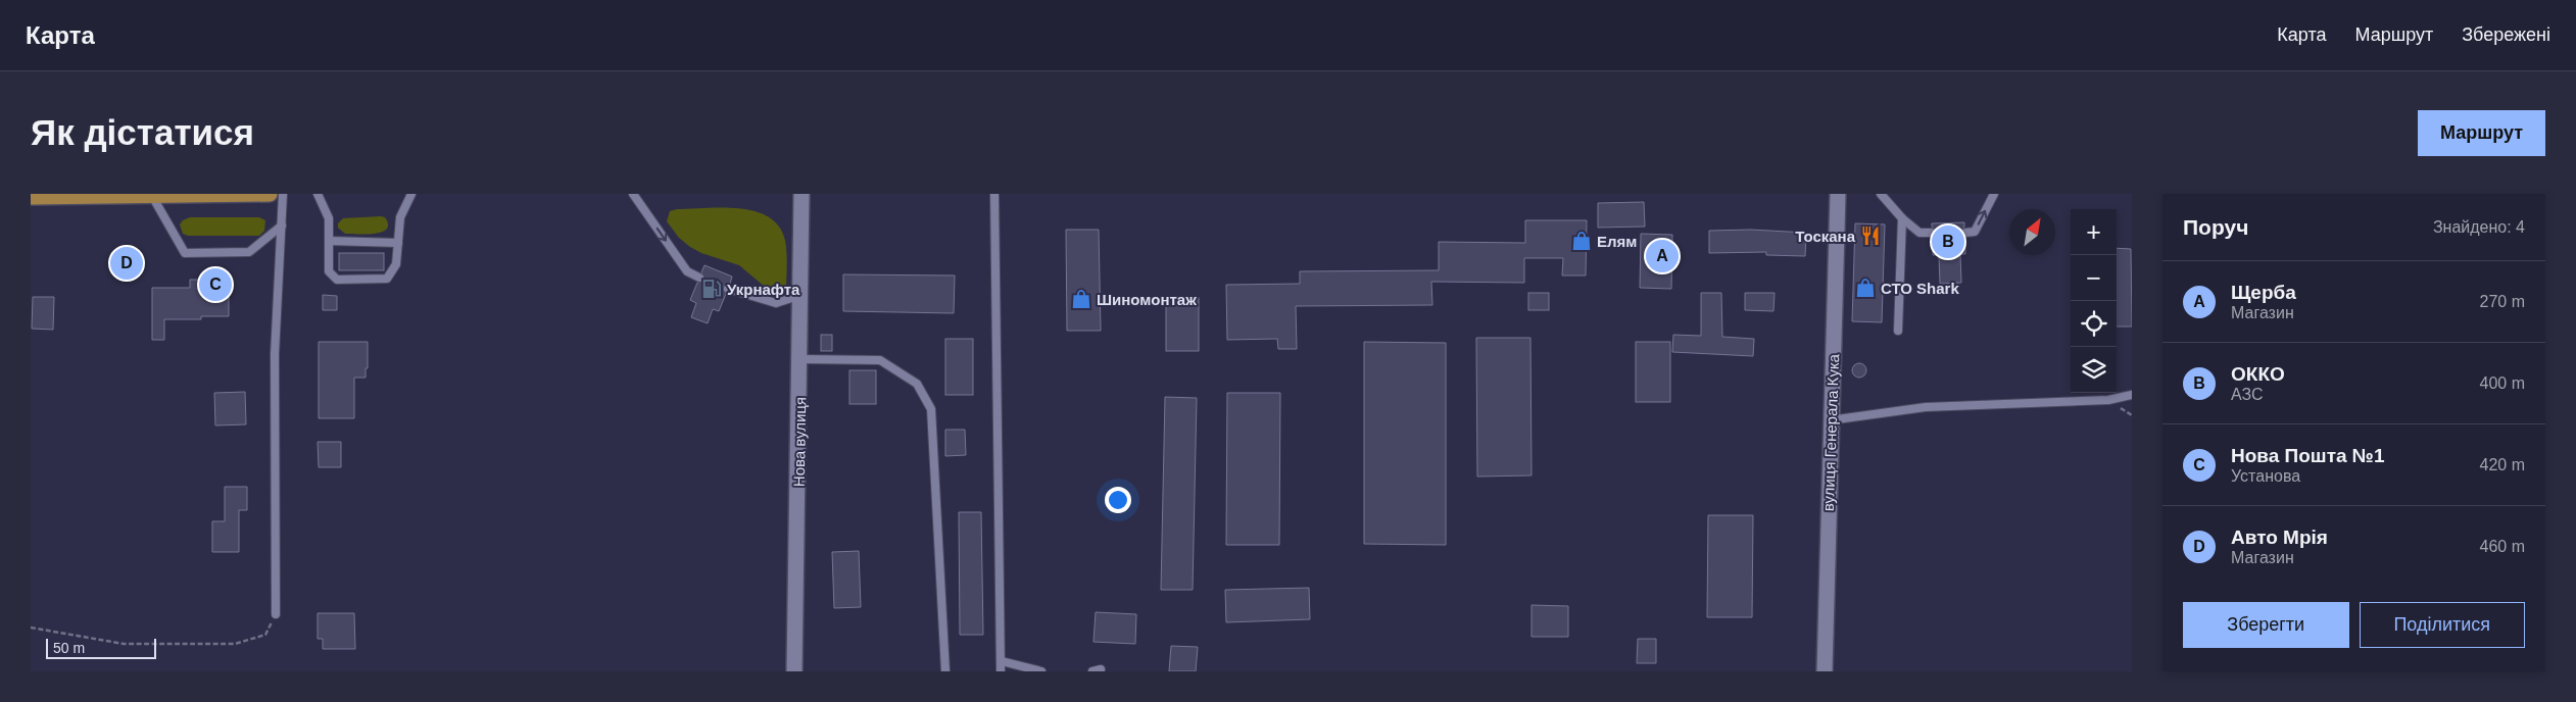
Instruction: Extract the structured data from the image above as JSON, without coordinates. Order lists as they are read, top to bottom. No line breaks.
{"streets":{"street":["вулиця Генерала Кука","Нова вулиця"]},"places":{"restaurant":["Тоскана"],"shop":["Елям","СТО Shark","Шиномонтаж"],"fuel station":["Укрнафта"]},"scale_bar":"50 m","north":"top right","page":{"header":"Карта","nav":["Карта","Маршрут","Збережені"],"buttons":["Маршрут",["Зберегти","Поділитися"]],"title":"Як дістатися","heading":["Поруч","Знайдено: 4"],"map_buttons":["+","−"],"pins":["B","A","D","C"],"list":[{"mark":"A","name":"Щерба","note":"Магазин","value":"270 m"},{"mark":"B","name":"ОККО","note":"АЗС","value":"400 m"},{"mark":"C","name":"Нова Пошта №1","note":"Установа","value":"420 m"},{"mark":"D","name":"Авто Мрія","note":"Магазин","value":"460 m"}],"scale":"50 m"}}
